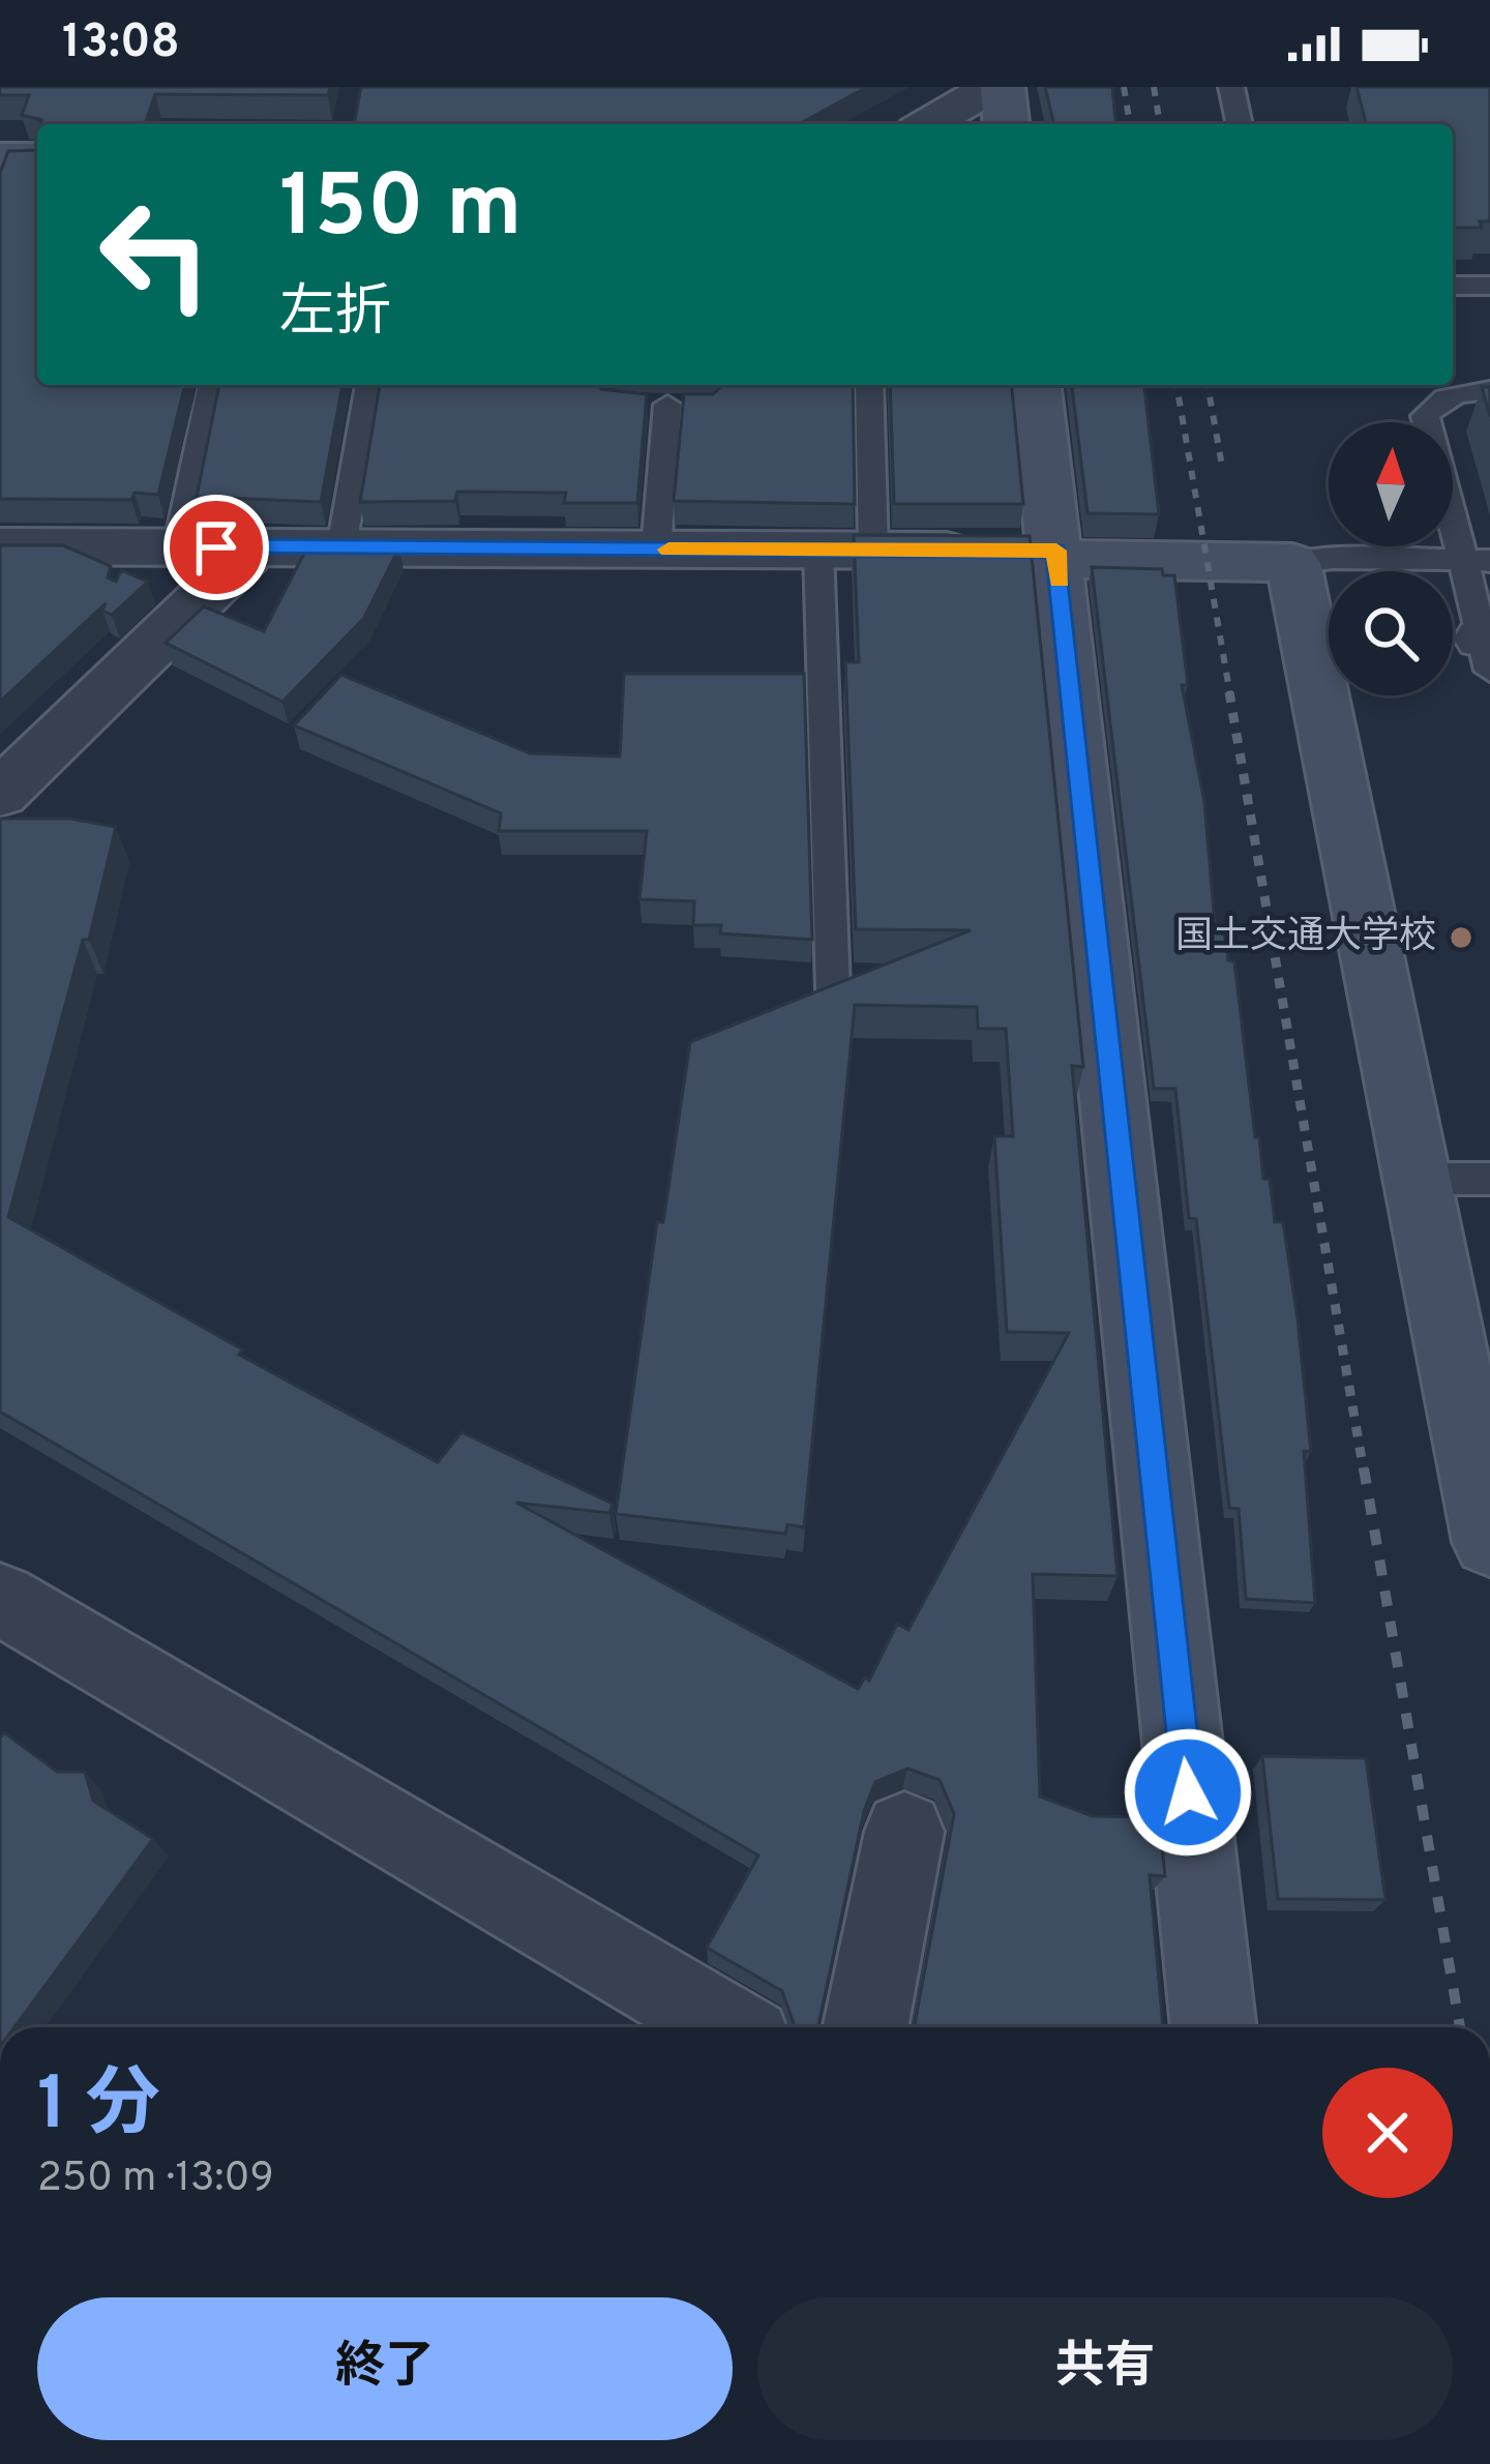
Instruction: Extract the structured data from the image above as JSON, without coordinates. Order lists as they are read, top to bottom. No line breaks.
{"places":["国土交通大学校"],"north":"top","page":{"status":"13:08","turn":["150 m","左折"],"heading":["1 分","250 m · 13:09"],"buttons":["終了","共有"]}}
